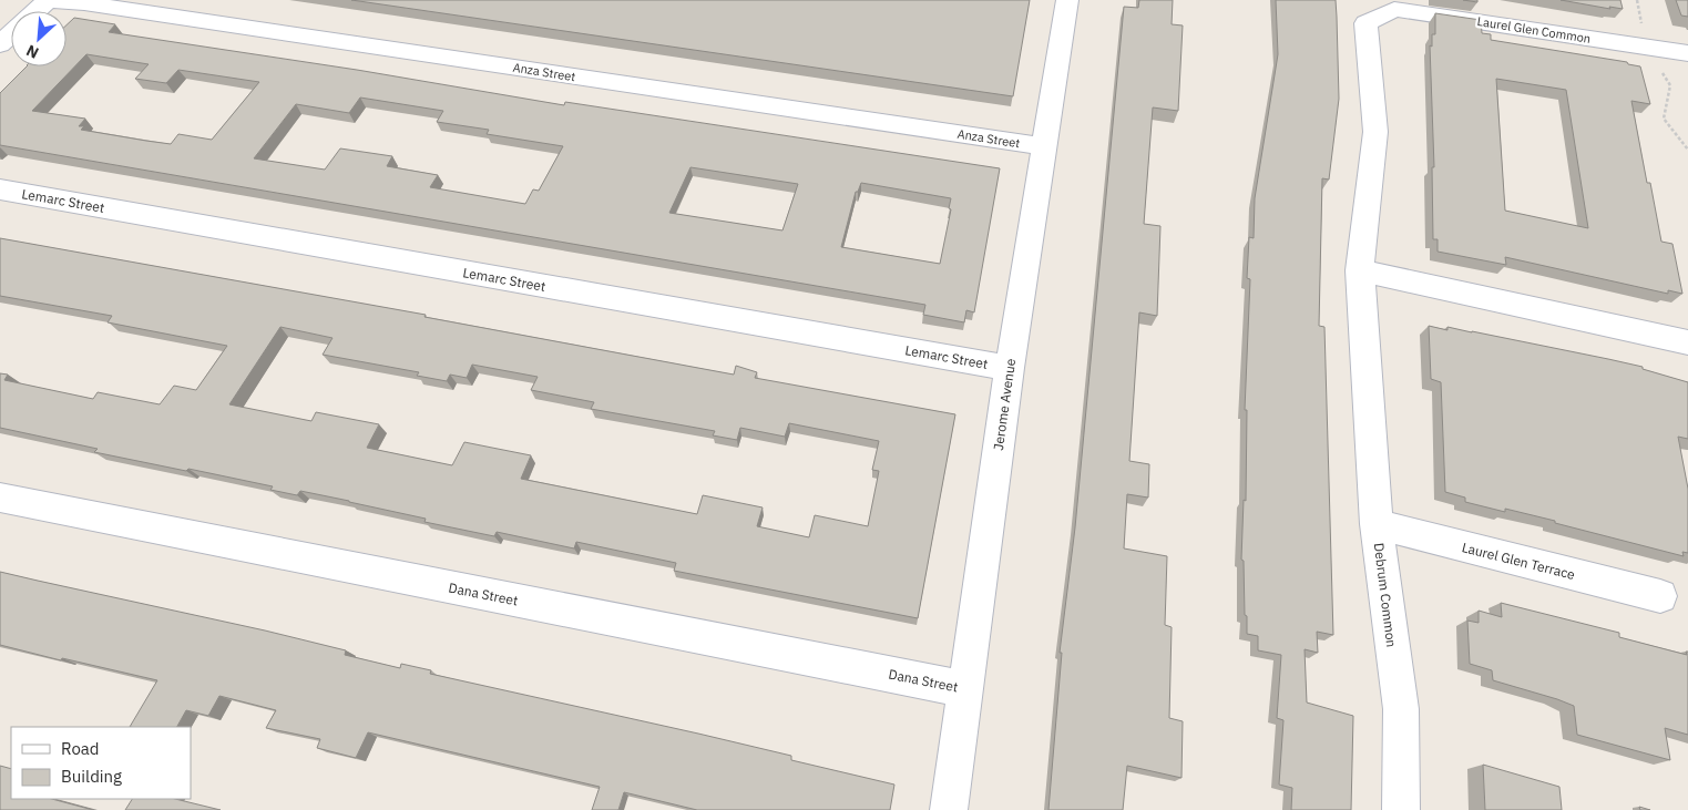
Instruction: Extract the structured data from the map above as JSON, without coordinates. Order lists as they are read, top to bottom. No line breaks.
{"streets":{"street":["Laurel Glen Common","Anza Street","Lemarc Street","Jerome Avenue","Laurel Glen Terrace","Dana Street","Debrum Common"]},"crossings":[["Laurel Glen Common","Debrum Common"],["Anza Street","Jerome Avenue"],["Lemarc Street","Jerome Avenue"],["Jerome Avenue","Dana Street"],["Laurel Glen Terrace","Debrum Common"]],"legend":["Road","Building"],"north":"bottom left"}
